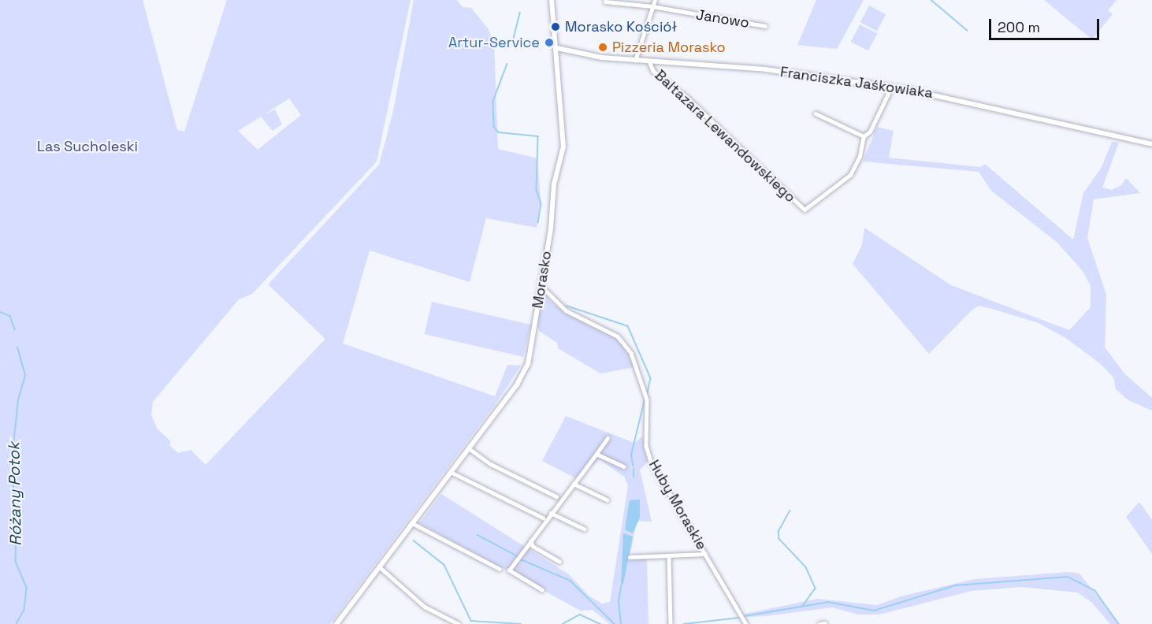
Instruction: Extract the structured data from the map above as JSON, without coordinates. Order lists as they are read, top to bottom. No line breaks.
{"streets":{"street":["Janowo","Franciszka Jaśkowiaka","Baltazara Lewandowskiego","Morasko","Huby Moraskie"]},"crossings":[["Franciszka Jaśkowiaka","Baltazara Lewandowskiego"],["Franciszka Jaśkowiaka","Morasko"],["Morasko","Huby Moraskie"]],"water":["Różany Potok"],"parks":["Las Sucholeski"],"places":["Morasko Kościół","Artur-Service","Pizzeria Morasko"],"scale_bar":"200 m"}
